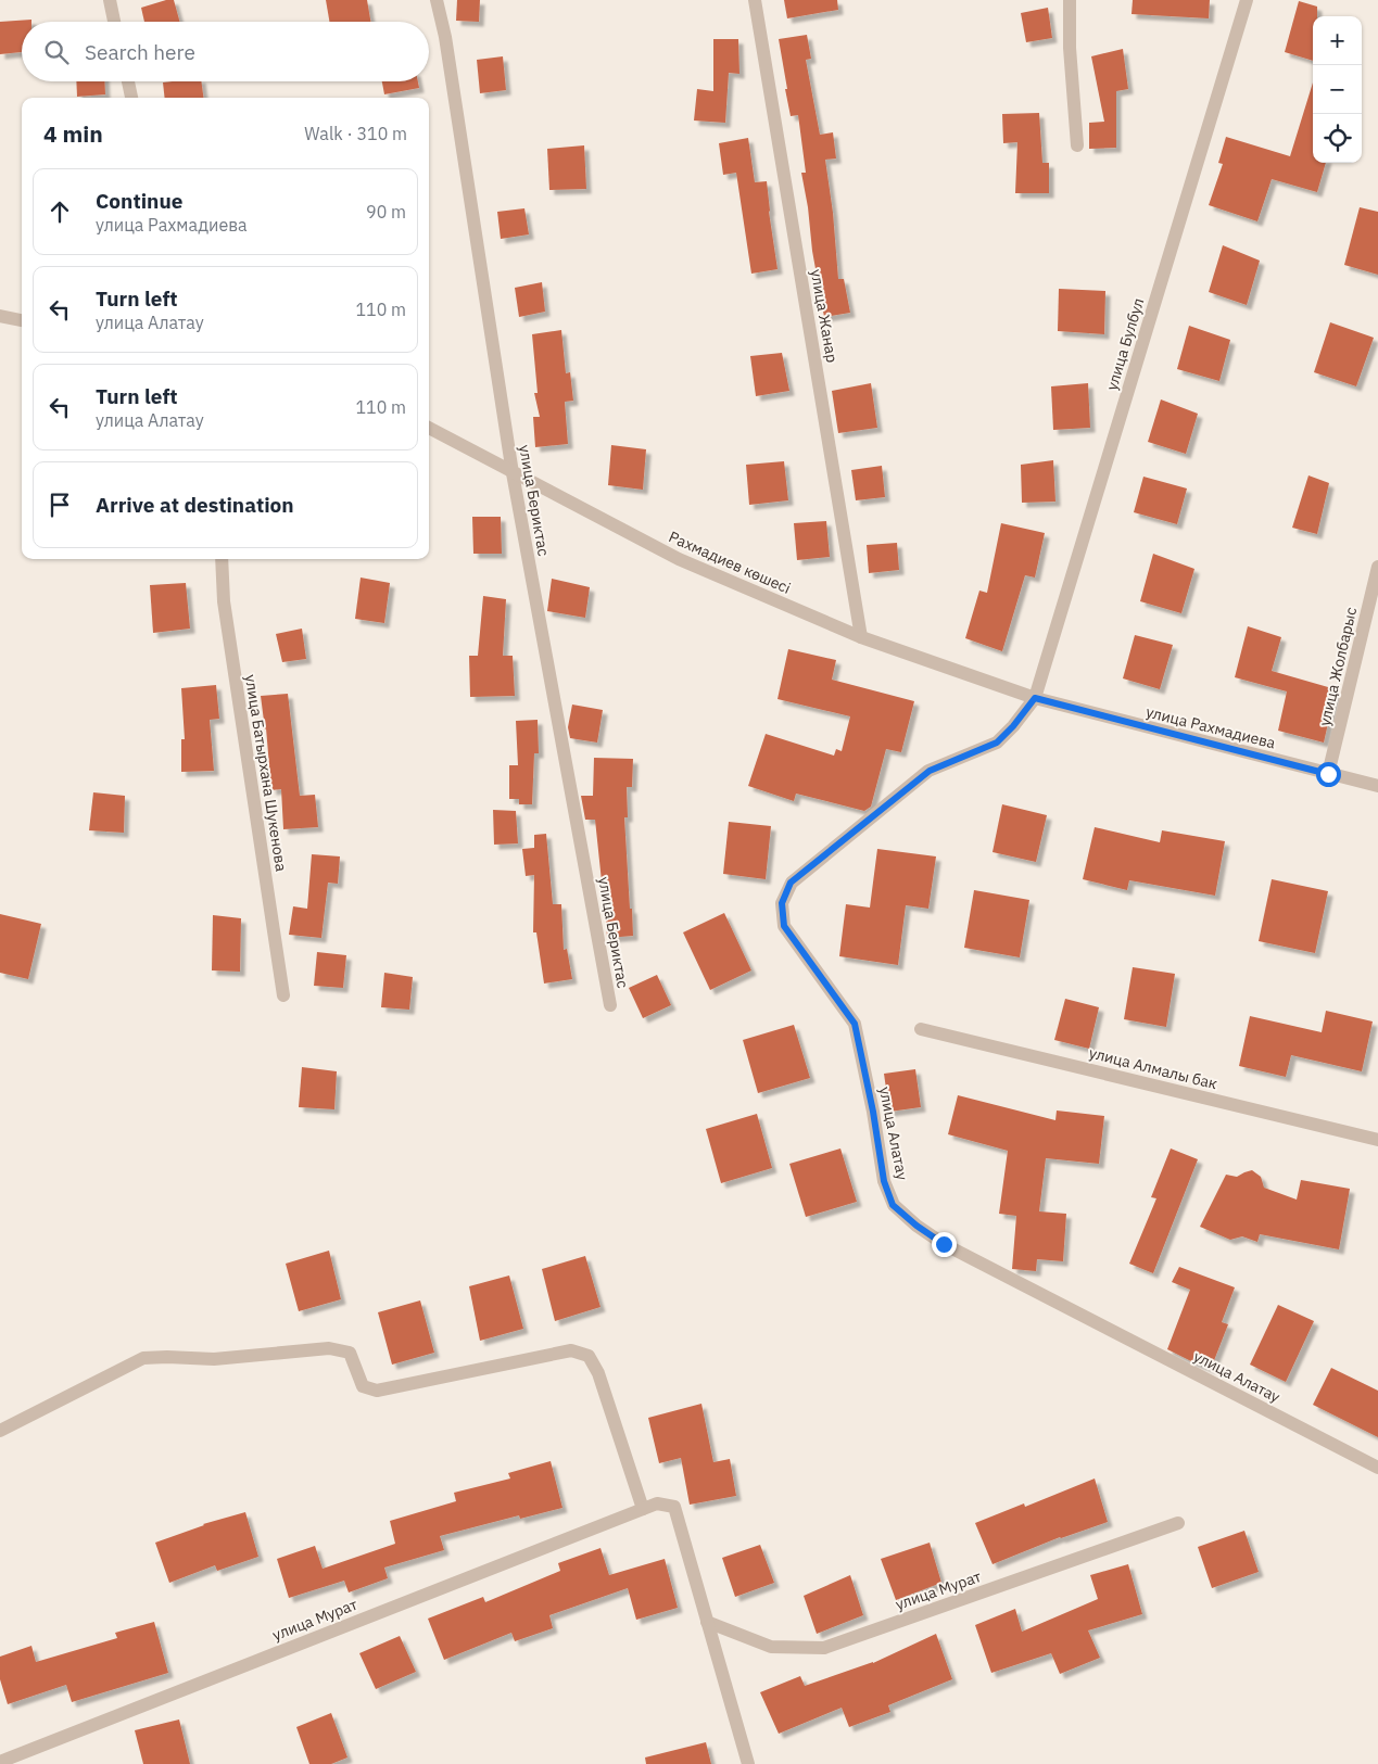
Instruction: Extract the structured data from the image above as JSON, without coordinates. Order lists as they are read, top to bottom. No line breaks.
{"streets":{"street":["улица Жанар","улица Булбул","улица Бериктас","Рахмадиев көшесі","улица Жолбарыс","улица Рахмадиева","улица Батырхана Шукенова","улица Алмалы бак","улица Алатау","улица Мурат"]},"crossings":[["улица Жанар","Рахмадиев көшесі"],["улица Булбул","Рахмадиев көшесі"],["улица Булбул","улица Рахмадиева"],["улица Булбул","улица Алатау"],["улица Бериктас","Рахмадиев көшесі"],["Рахмадиев көшесі","улица Рахмадиева"],["Рахмадиев көшесі","улица Алатау"],["улица Жолбарыс","улица Рахмадиева"],["улица Рахмадиева","улица Алатау"]],"page":{"map_buttons":["+","−"],"search":"Search here","heading":["4 min","Walk · 310 m"],"list":[["Continue","улица Рахмадиева","90 m"],["Turn left","улица Алатау","110 m"],["Turn left","улица Алатау","110 m"],"Arrive at destination"]}}
